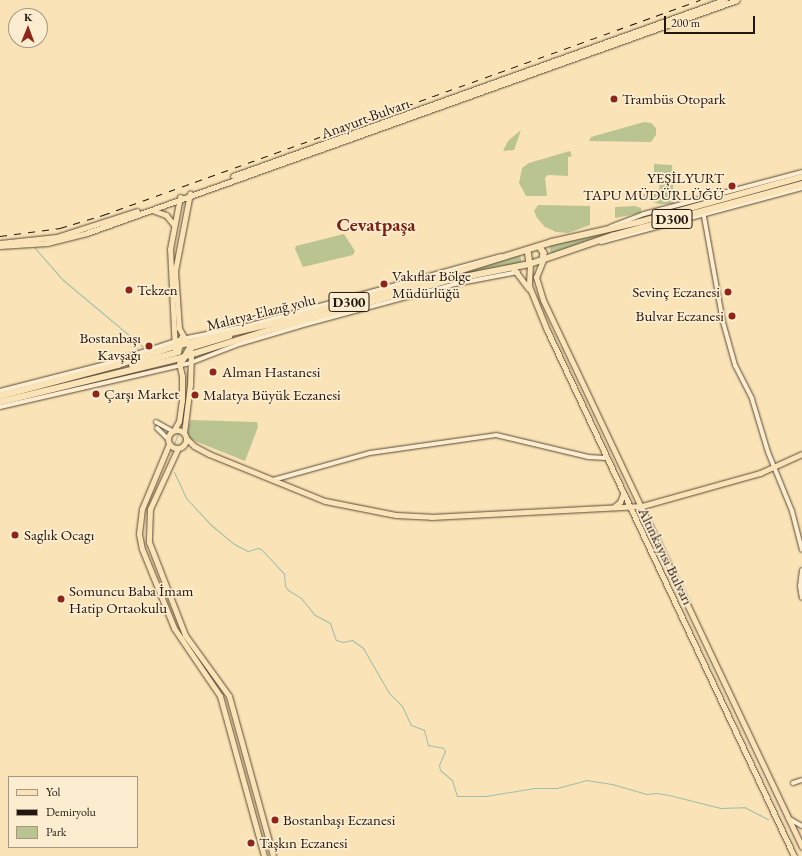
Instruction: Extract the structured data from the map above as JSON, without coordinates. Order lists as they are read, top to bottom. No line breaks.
{"streets":{"highway":["D300","Malatya-Elazığ yolu"],"main road":["Anayurt Bulvarı","Altınkayısı Bulvarı"]},"crossings":[["D300","Malatya-Elazığ yolu"],["D300","Altınkayısı Bulvarı"],["Malatya-Elazığ yolu","Altınkayısı Bulvarı"]],"districts":["Cevatpaşa"],"places":["Trambüs Otopark","YEŞİLYURT TAPU MÜDÜRLÜĞÜ","Vakıflar Bölge Müdürlüğü","Tekzen","Sevinç Eczanesi","Bulvar Eczanesi","Bostanbaşı Kavşağı","Alman Hastanesi","Çarşı Market","Malatya Büyük Eczanesi","Saglık Ocagı","Somuncu Baba İmam Hatip Ortaokulu","Bostanbaşı Eczanesi","Taşkın Eczanesi"],"legend":["Yol","Demiryolu","Park"],"scale_bar":"200 m","north":"top"}
